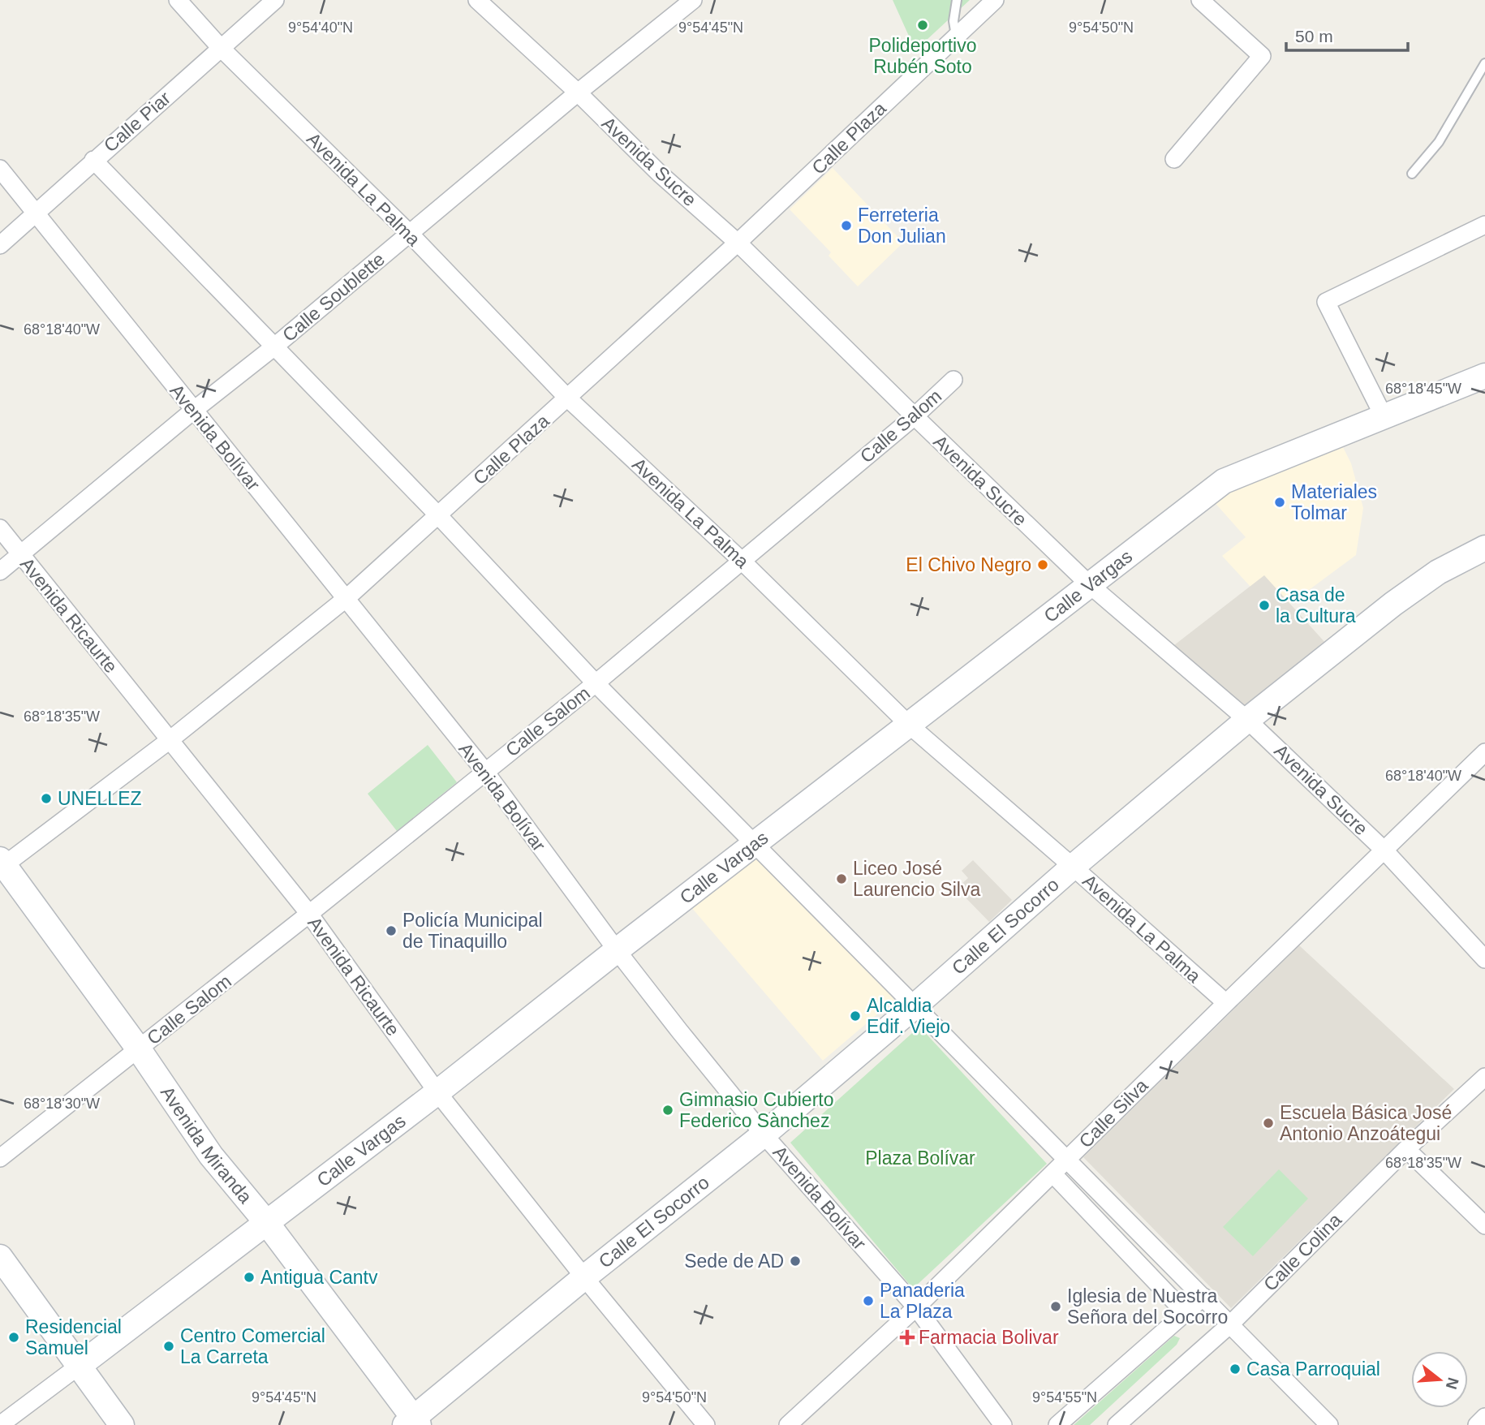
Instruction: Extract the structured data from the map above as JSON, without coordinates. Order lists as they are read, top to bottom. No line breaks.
{"streets":{"street":["Calle Piar","Calle Plaza","Avenida Sucre","Avenida La Palma","Calle Soublette","Calle Salom","Avenida Bolívar","Calle Vargas","Avenida Ricaurte","Calle El Socorro","Calle Silva","Avenida Miranda","Calle Colina"]},"crossings":[["Calle Piar","Avenida La Palma"],["Calle Piar","Avenida Bolívar"],["Calle Plaza","Avenida Sucre"],["Calle Plaza","Avenida La Palma"],["Calle Plaza","Avenida Bolívar"],["Calle Plaza","Avenida Ricaurte"],["Calle Plaza","Avenida Miranda"],["Avenida Sucre","Calle Soublette"],["Avenida Sucre","Calle Salom"],["Avenida Sucre","Calle Vargas"],["Avenida Sucre","Calle El Socorro"],["Avenida Sucre","Calle Silva"],["Avenida La Palma","Calle Soublette"],["Avenida La Palma","Calle Salom"],["Avenida La Palma","Calle Vargas"],["Avenida La Palma","Calle El Socorro"],["Avenida La Palma","Calle Silva"],["Calle Soublette","Avenida Bolívar"],["Calle Soublette","Avenida Ricaurte"],["Calle Salom","Avenida Bolívar"],["Calle Salom","Avenida Ricaurte"],["Calle Salom","Avenida Miranda"],["Avenida Bolívar","Calle Vargas"],["Avenida Bolívar","Calle El Socorro"],["Avenida Bolívar","Calle Silva"],["Calle Vargas","Avenida Ricaurte"],["Calle Vargas","Avenida Miranda"],["Avenida Ricaurte","Calle El Socorro"],["Calle El Socorro","Avenida Miranda"]],"parks":["Plaza Bolívar"],"places":{"other":["Polideportivo Rubén Soto","Ferreteria Don Julian","Materiales Tolmar","El Chivo Negro","Casa de la Cultura","UNELLEZ","Liceo José Laurencio Silva","Policía Municipal de Tinaquillo","Alcaldia Edif. Viejo","Gimnasio Cubierto Federico Sànchez","Escuela Básica José Antonio Anzoátegui","Sede de AD","Antigua Cantv","Panaderia La Plaza","Iglesia de Nuestra Señora del Socorro","Residencial Samuel","Centro Comercial La Carreta","Casa Parroquial"],"health":["Farmacia Bolivar"]},"scale_bar":"50 m","north":"right","coordinates":["9°54'40\"N","9°54'45\"N","9°54'50\"N","68°18'40\"W","68°18'45\"W","68°18'35\"W","68°18'30\"W","9°54'55\"N"]}
